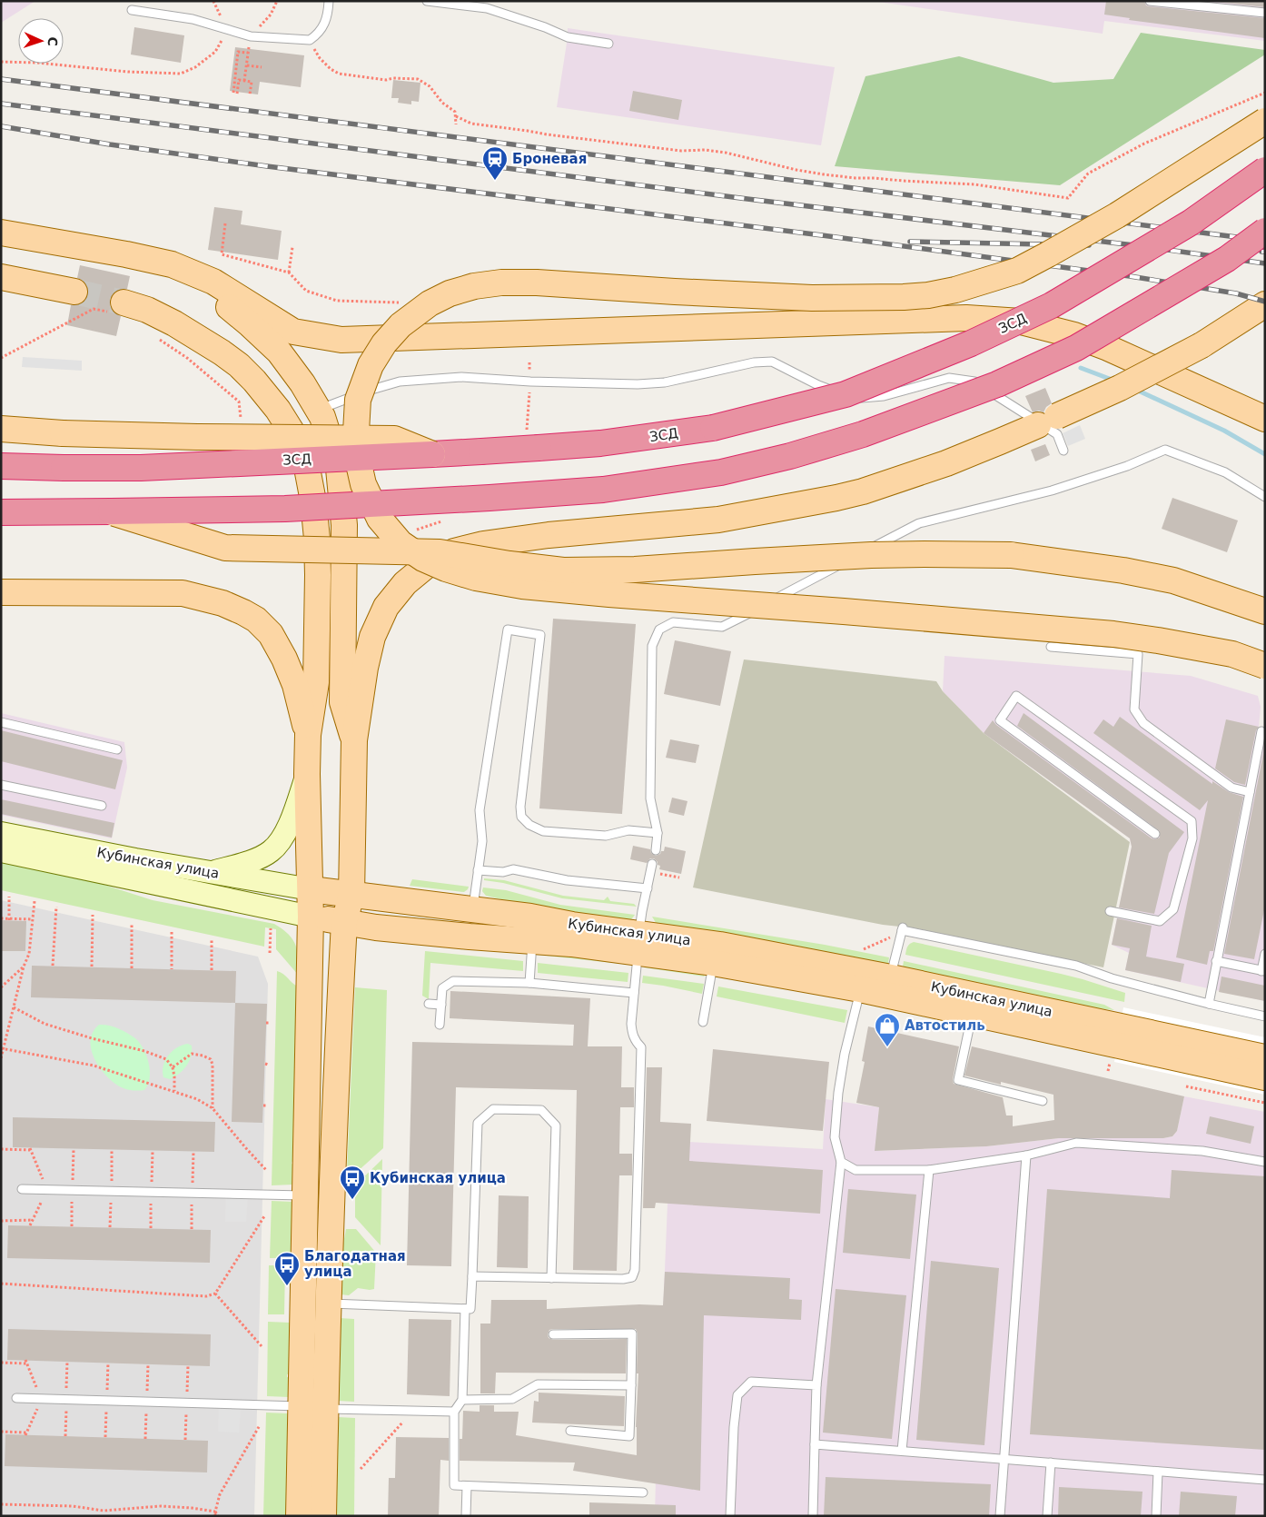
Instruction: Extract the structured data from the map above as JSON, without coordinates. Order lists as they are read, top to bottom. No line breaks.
{"streets":{"highway":["ЗСД"],"main road":["Кубинская улица"]},"places":{"station":["Броневая"],"shop":["Автостиль"],"bus stop":["Кубинская улица","Благодатная улица"]},"north":"right"}
